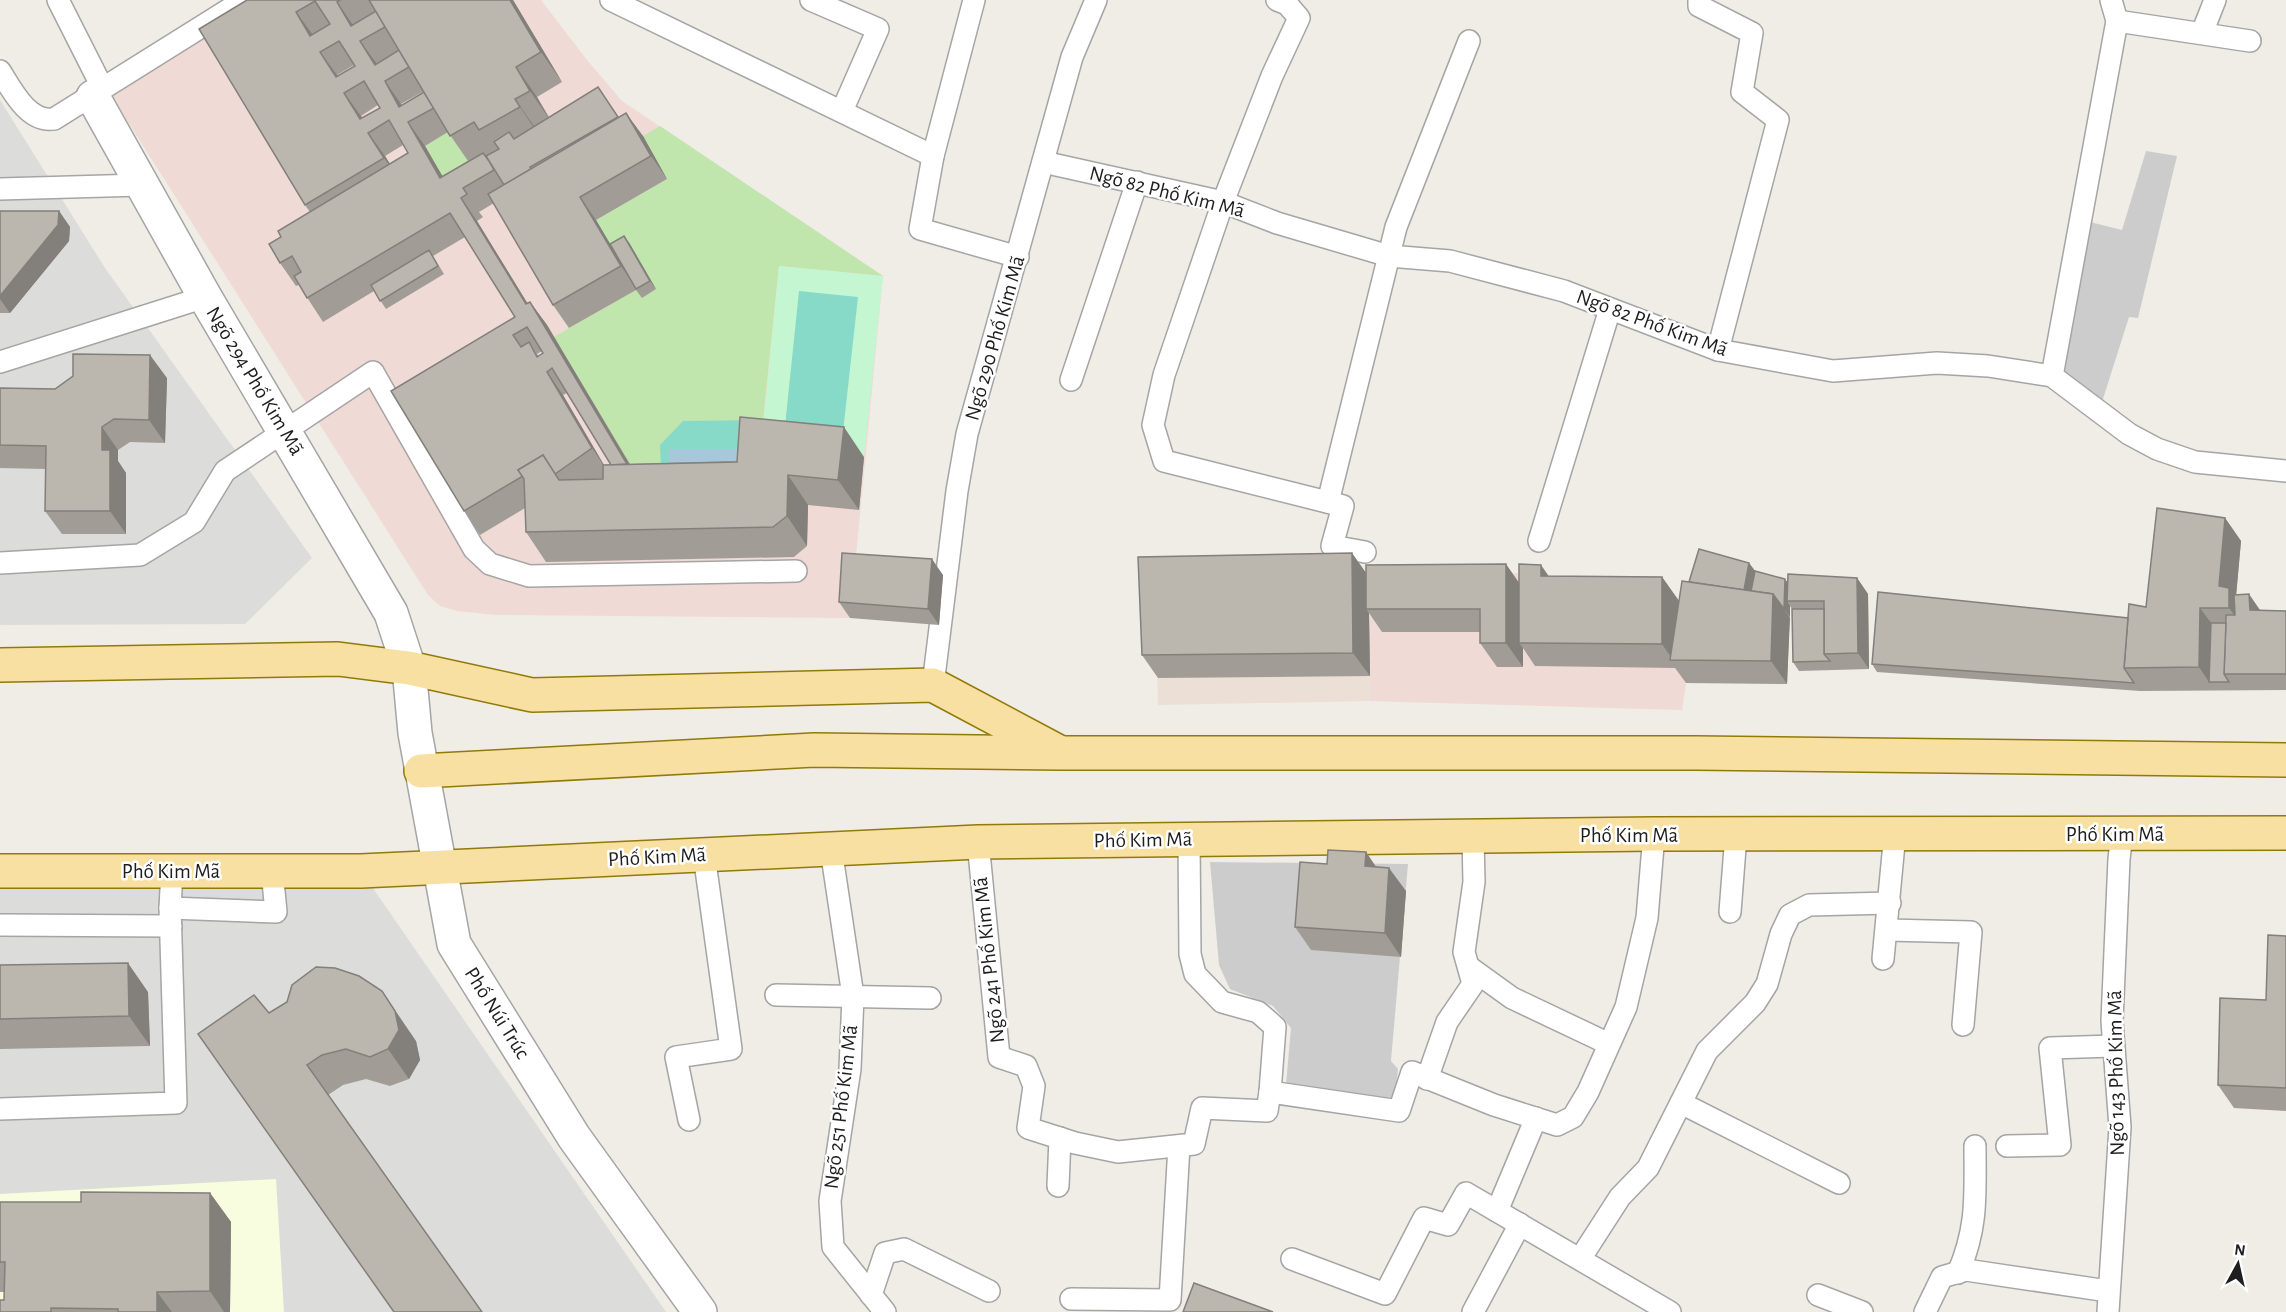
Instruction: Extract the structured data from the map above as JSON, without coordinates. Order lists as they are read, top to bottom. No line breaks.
{"streets":{"main road":["Phố Kim Mã"],"street":["Ngõ 294 Phố Kim Mã","Phố Núi Trúc"],"lane":["Ngõ 82 Phố Kim Mã","Ngõ 290 Phố Kim Mã","Ngõ 241 Phố Kim Mã","Ngõ 143 Phố Kim Mã","Ngõ 251 Phố Kim Mã"]},"crossings":[["Ngõ 82 Phố Kim Mã","Ngõ 290 Phố Kim Mã"],["Ngõ 294 Phố Kim Mã","Phố Núi Trúc"],["Phố Kim Mã","Ngõ 241 Phố Kim Mã"],["Phố Kim Mã","Phố Núi Trúc"],["Phố Kim Mã","Ngõ 143 Phố Kim Mã"],["Phố Kim Mã","Ngõ 251 Phố Kim Mã"]],"north":"top"}
